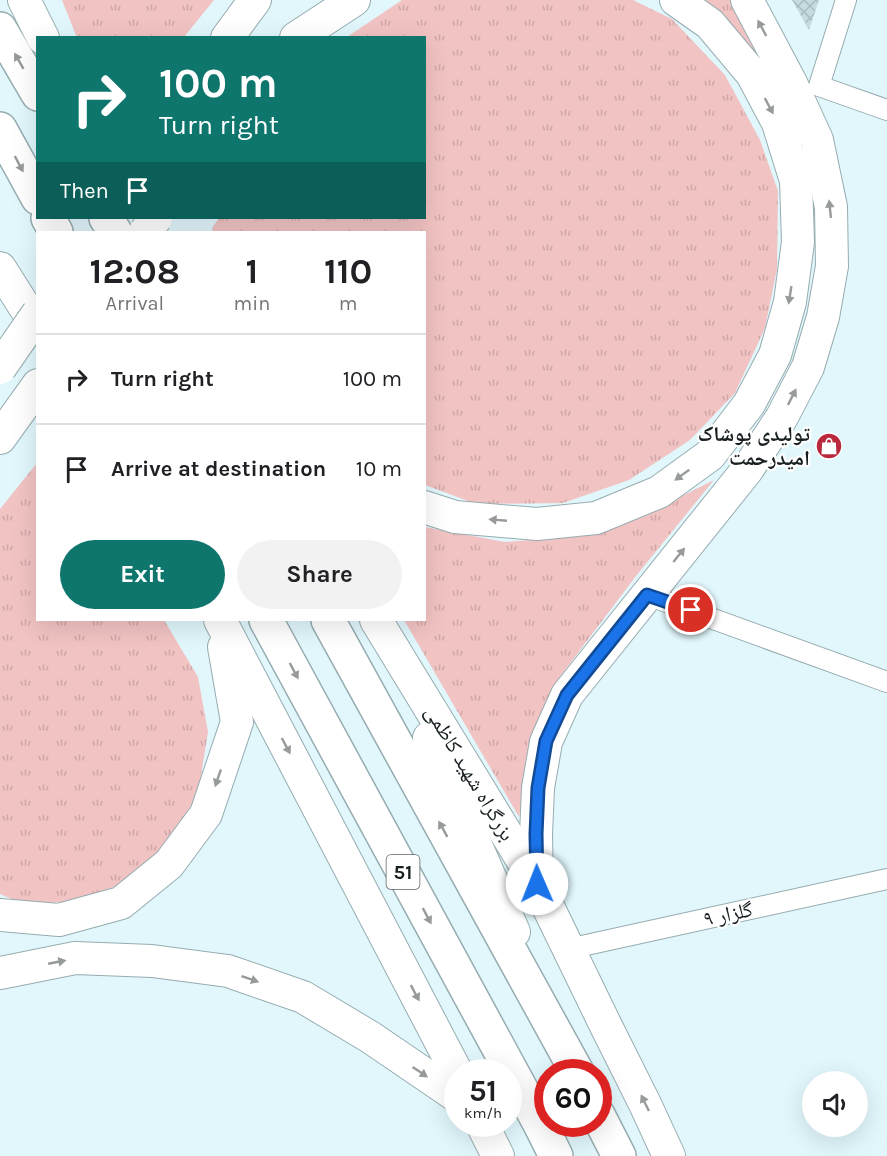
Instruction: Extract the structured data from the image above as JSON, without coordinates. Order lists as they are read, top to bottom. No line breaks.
{"streets":{"highway":["51"],"main road":["بزرگراه شهید کاظمی"],"street":["گلزار ۹"]},"crossings":[["بزرگراه شهید کاظمی","گلزار ۹"]],"places":{"shop":["تولیدی پوشاک امیدرحمت"]},"page":{"turn":["100 m","Turn right"],"then":"Then","eta":["12:08","Arrival","1","min","110","m"],"list":[{"name":"Turn right","value":"100 m"},{"name":"Arrive at destination","value":"10 m"}],"buttons":["Exit","Share"],"speed":"51 km/h","limit":"60"}}
